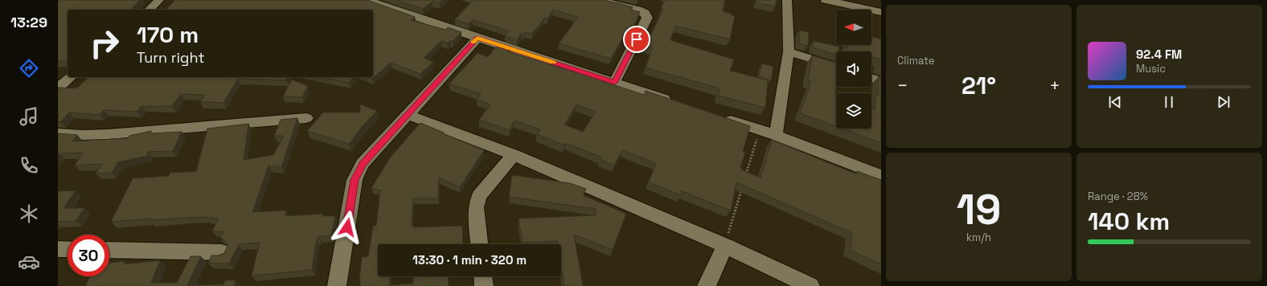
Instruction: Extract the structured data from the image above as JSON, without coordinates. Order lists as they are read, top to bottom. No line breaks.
{"north":"left","page":{"tabs":"13:29","tile":["Climate",["19","km/h"],["Range · 28%","140 km"]],"turn":["170 m","Turn right"],"song":["92.4 FM","Music"],"heat":["−","21°","+"],"limit":"30","trip":"13:30 · 1 min · 320 m"}}
